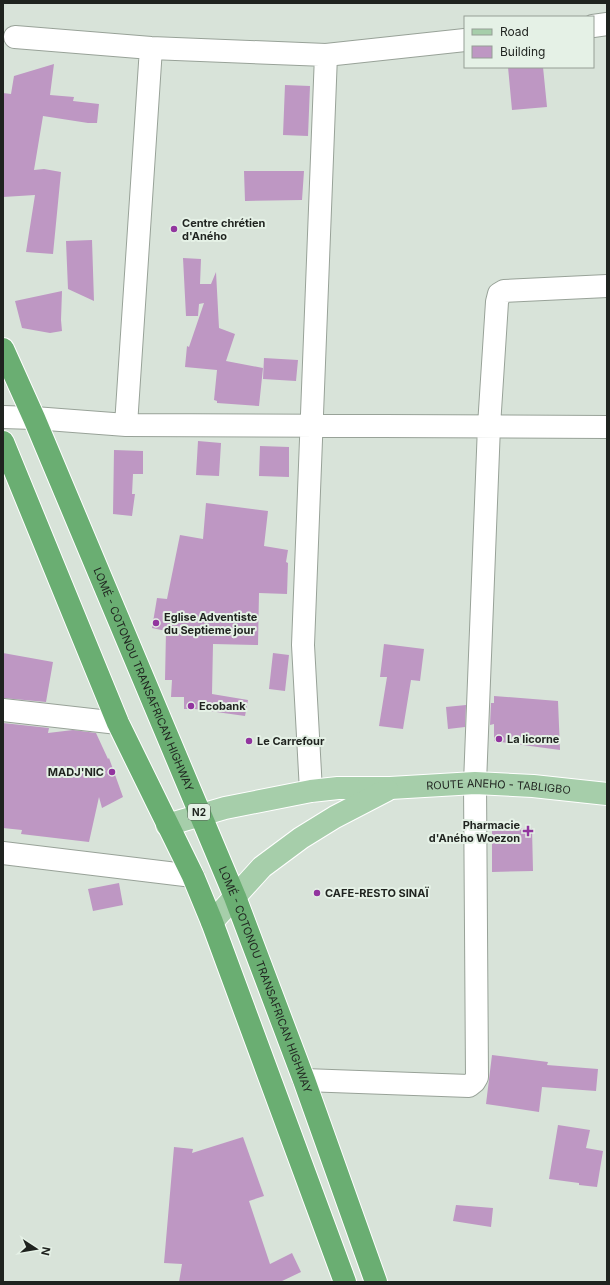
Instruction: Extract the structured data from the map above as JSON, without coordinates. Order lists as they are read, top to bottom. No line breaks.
{"streets":{"highway":["LOMÉ - COTONOU TRANSAFRICAN HIGHWAY","N2"],"main road":["ROUTE ANEHO - TABLIGBO"]},"crossings":[["LOMÉ - COTONOU TRANSAFRICAN HIGHWAY","ROUTE ANEHO - TABLIGBO"]],"places":{"other":["Centre chrétien d'Aného","Eglise Adventiste du Septieme jour","Ecobank","La licorne","Le Carrefour","MADJ'NIC","CAFE-RESTO SINAÏ"],"health":["Pharmacie d'Aného Woezon"]},"legend":["Road","Building"],"north":"right"}
